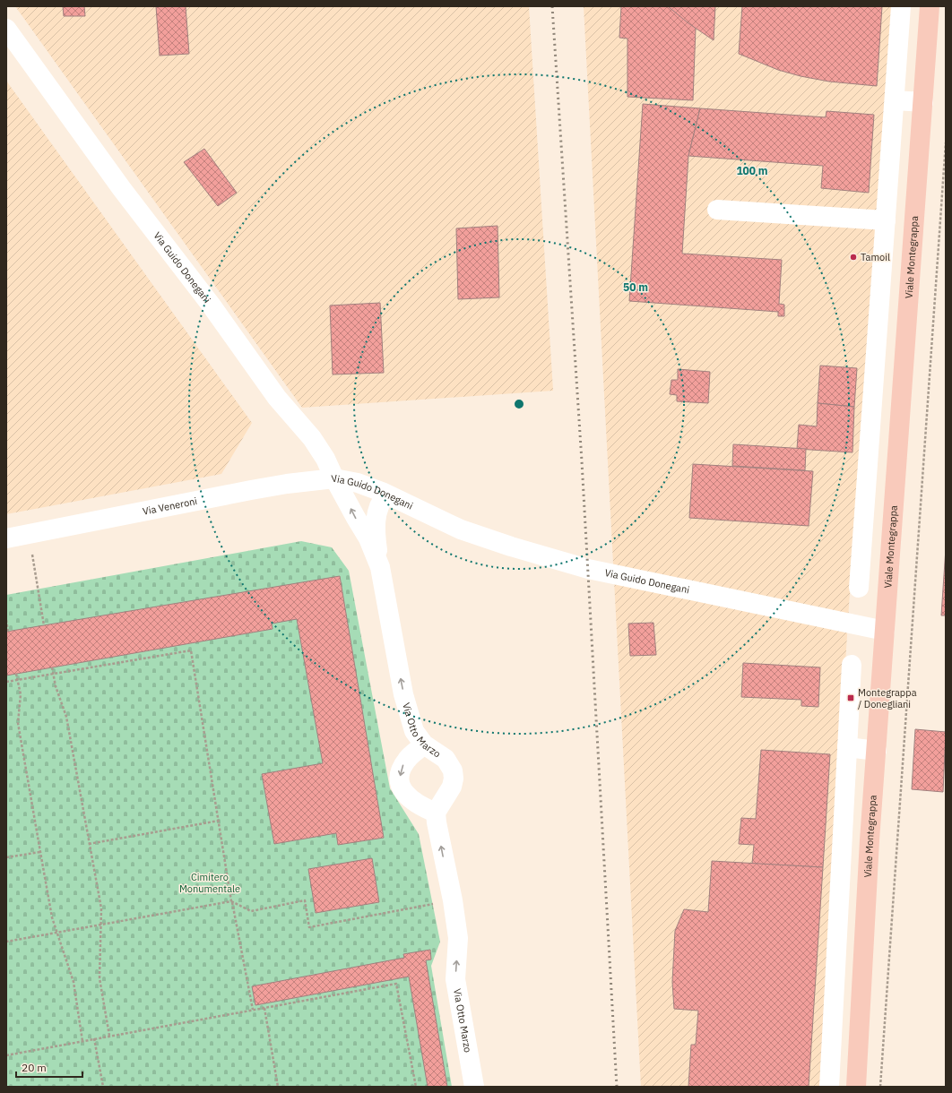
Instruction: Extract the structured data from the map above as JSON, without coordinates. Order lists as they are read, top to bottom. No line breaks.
{"streets":{"main road":["Viale Montegrappa"],"street":["Via Guido Donegani","Via Veneroni","Via Otto Marzo"]},"crossings":[["Viale Montegrappa","Via Guido Donegani"],["Via Guido Donegani","Via Veneroni"],["Via Guido Donegani","Via Otto Marzo"],["Via Veneroni","Via Otto Marzo"]],"one_way":["Via Otto Marzo"],"parks":["Cimitero Monumentale"],"places":{"other":["Tamoil"],"transit":["Montegrappa / Donegliani"]},"scale_bar":"20 m","rings":["100 m","50 m"]}
